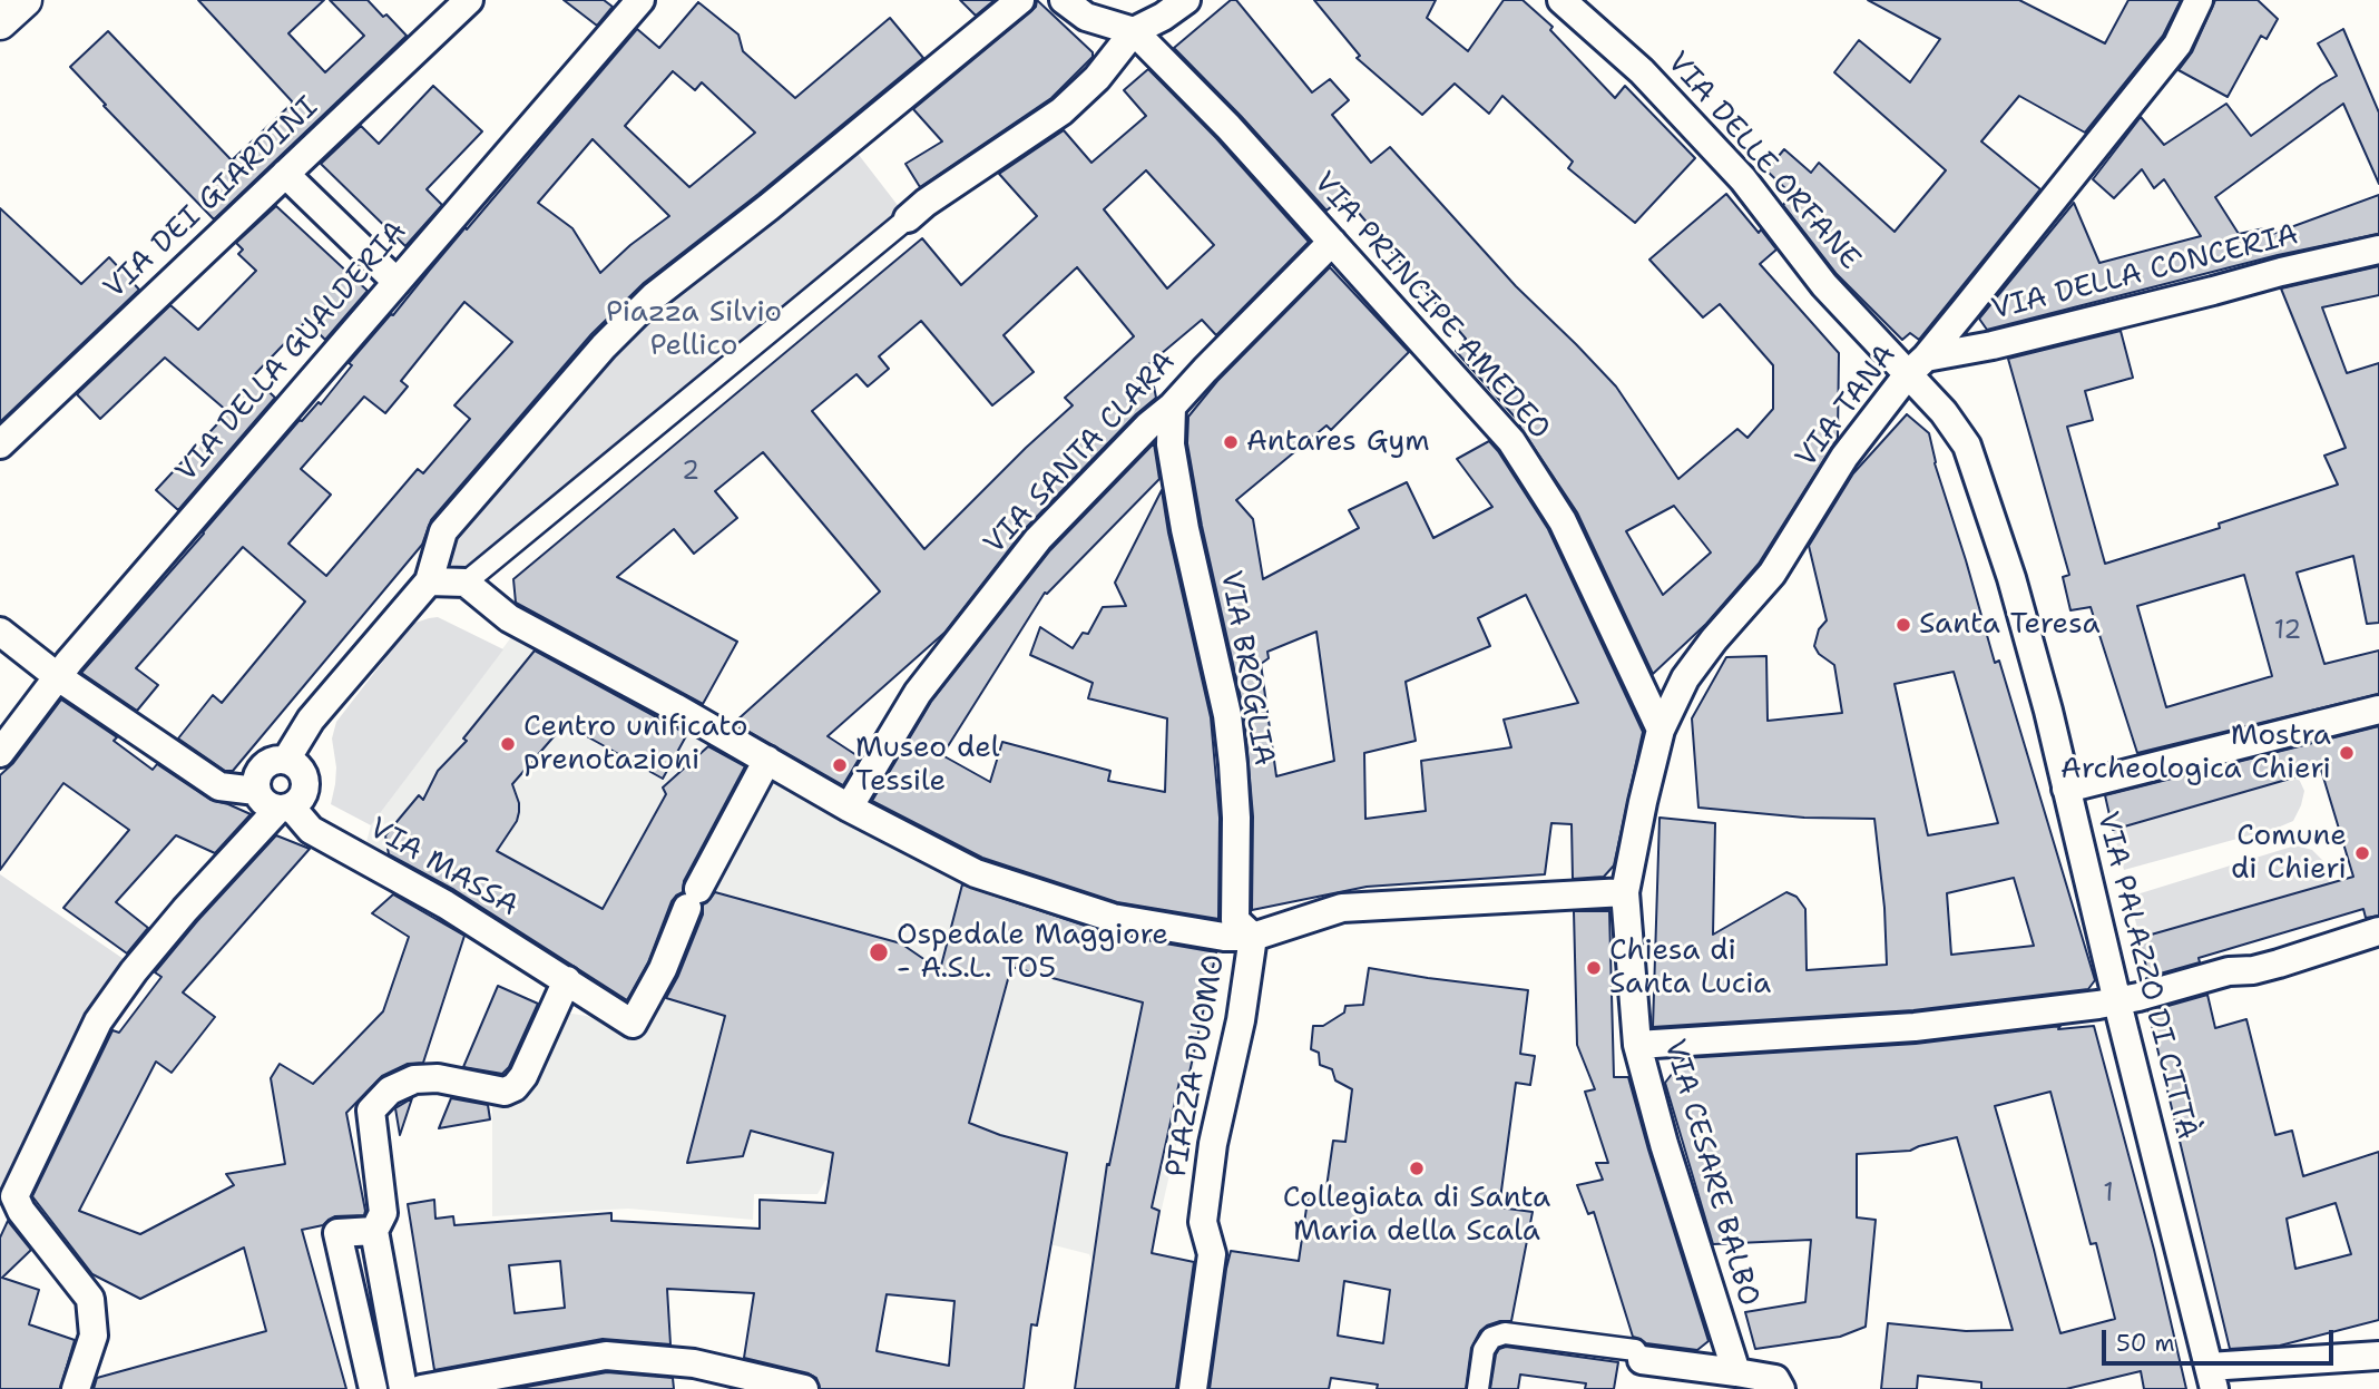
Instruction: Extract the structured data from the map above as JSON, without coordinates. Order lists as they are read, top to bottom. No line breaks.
{"streets":{"street":["VIA DELLE ORFANE","VIA DEI GIARDINI","VIA DELLA CONCERIA","VIA PRINCIPE AMEDEO","VIA DELLA GUALDERIA","VIA TANA","VIA SANTA CLARA","VIA BROGLIA","VIA MASSA","VIA PALAZZO DI CITTÀ","PIAZZA DUOMO","VIA CESARE BALBO"]},"crossings":[["VIA DELLE ORFANE","VIA DELLA CONCERIA"],["VIA DELLE ORFANE","VIA TANA"],["VIA DELLE ORFANE","VIA PALAZZO DI CITTÀ"],["VIA DELLA CONCERIA","VIA TANA"],["VIA DELLA CONCERIA","VIA PALAZZO DI CITTÀ"],["VIA PRINCIPE AMEDEO","VIA TANA"],["VIA PRINCIPE AMEDEO","VIA SANTA CLARA"],["VIA TANA","VIA PALAZZO DI CITTÀ"],["VIA TANA","PIAZZA DUOMO"],["VIA TANA","VIA CESARE BALBO"],["VIA SANTA CLARA","VIA BROGLIA"],["VIA BROGLIA","PIAZZA DUOMO"],["PIAZZA DUOMO","VIA CESARE BALBO"]],"parks":["Piazza Silvio Pellico"],"places":["Antares Gym","Santa Teresa","Centro unificato prenotazioni","Mostra Archeologica Chieri","Museo del Tessile","Comune di Chieri","Ospedale Maggiore - A.S.L. TO5","Chiesa di Santa Lucia","Collegiata di Santa Maria della Scala"],"house_numbers":["2","12","1"],"scale_bar":"50 m"}
